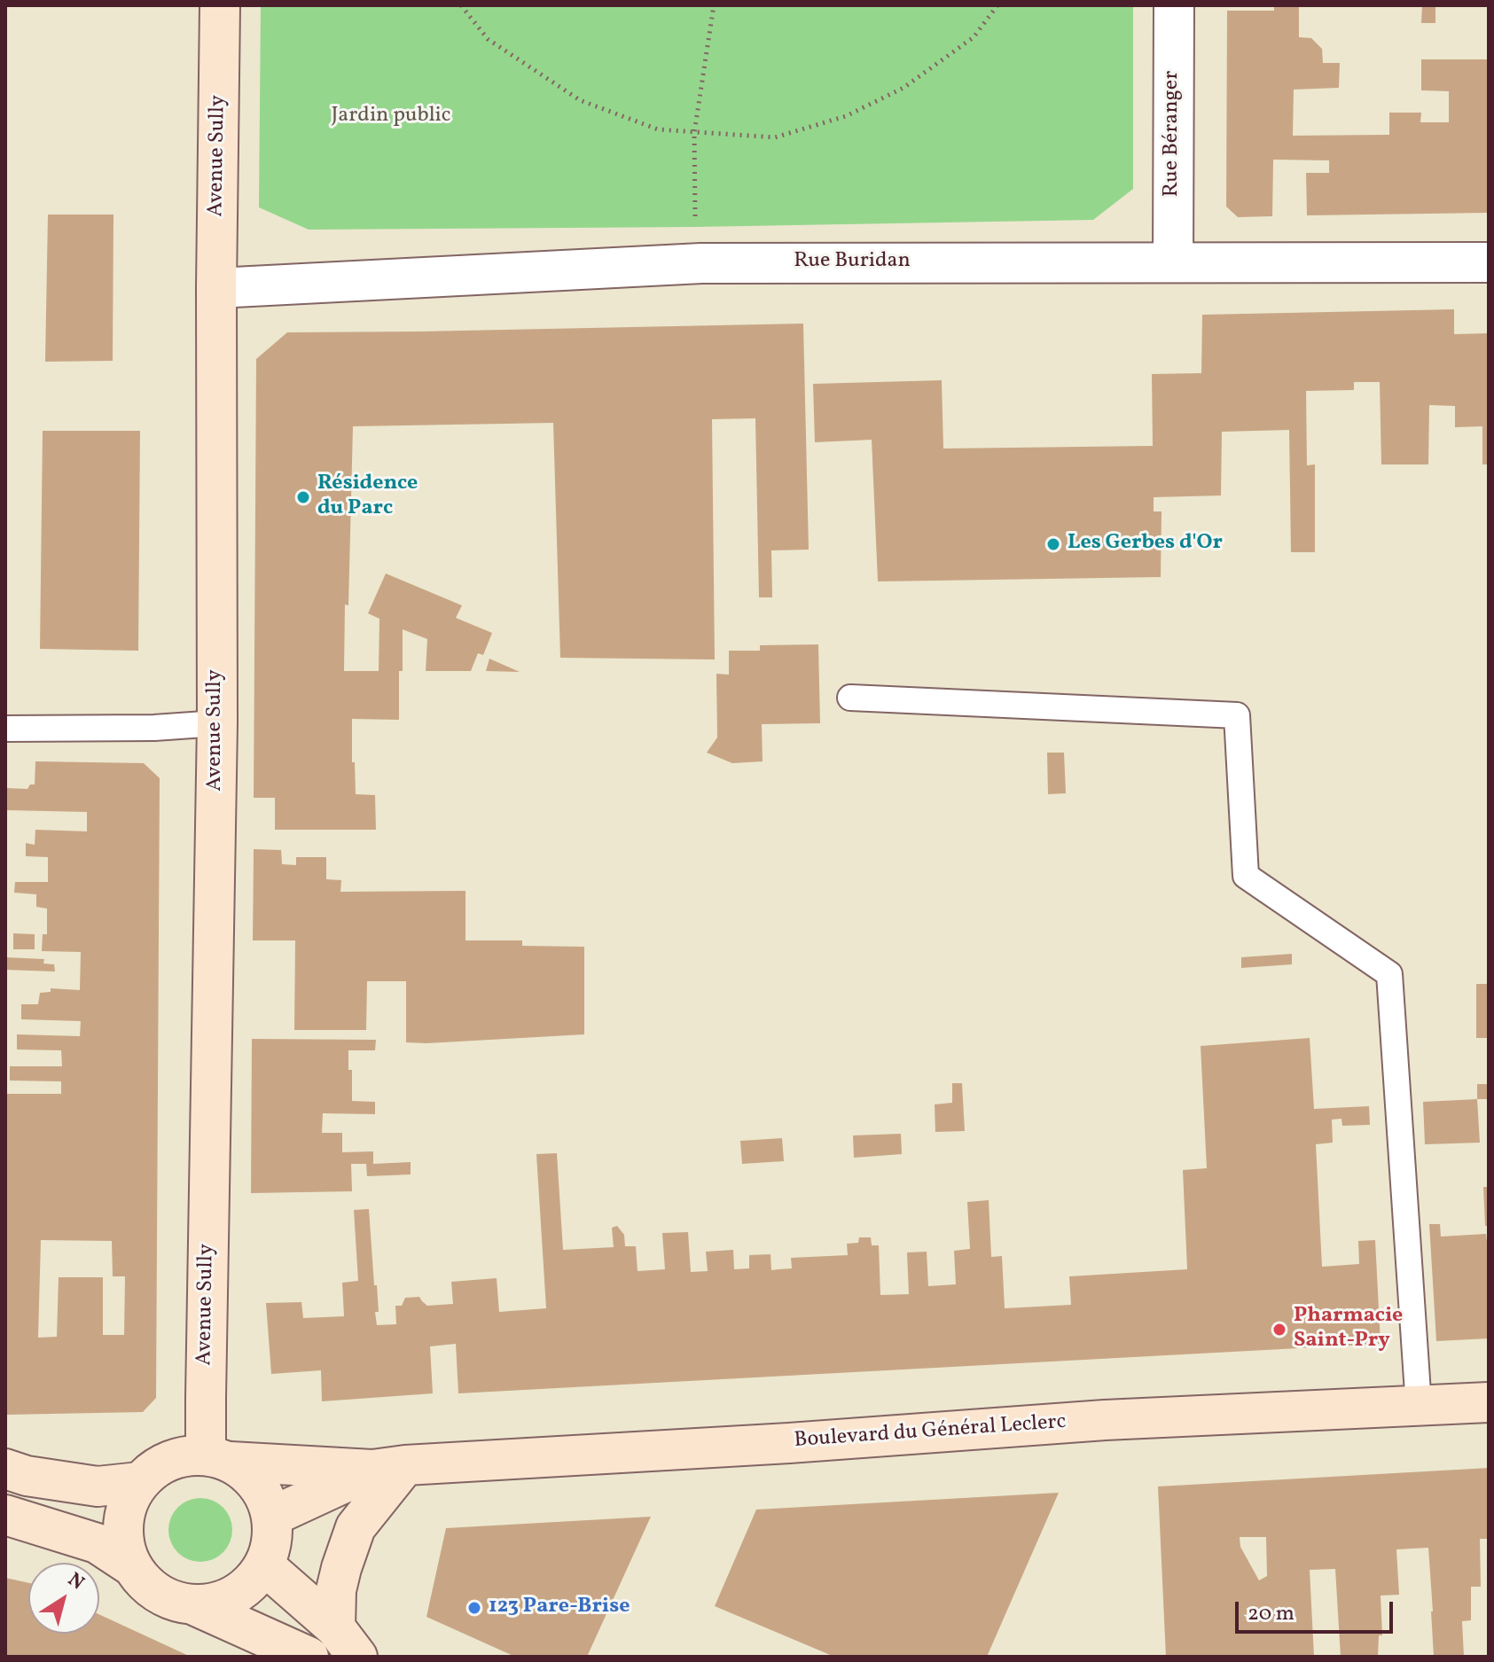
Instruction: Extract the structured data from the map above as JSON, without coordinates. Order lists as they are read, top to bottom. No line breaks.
{"streets":{"street":["Rue Béranger","Avenue Sully","Rue Buridan","Boulevard du Général Leclerc"]},"crossings":[["Rue Béranger","Rue Buridan"],["Avenue Sully","Rue Buridan"],["Avenue Sully","Boulevard du Général Leclerc"]],"parks":["Jardin public"],"places":["Résidence du Parc","Les Gerbes d'Or","Pharmacie Saint-Pry","123 Pare-Brise"],"scale_bar":"20 m","north":"top right"}
